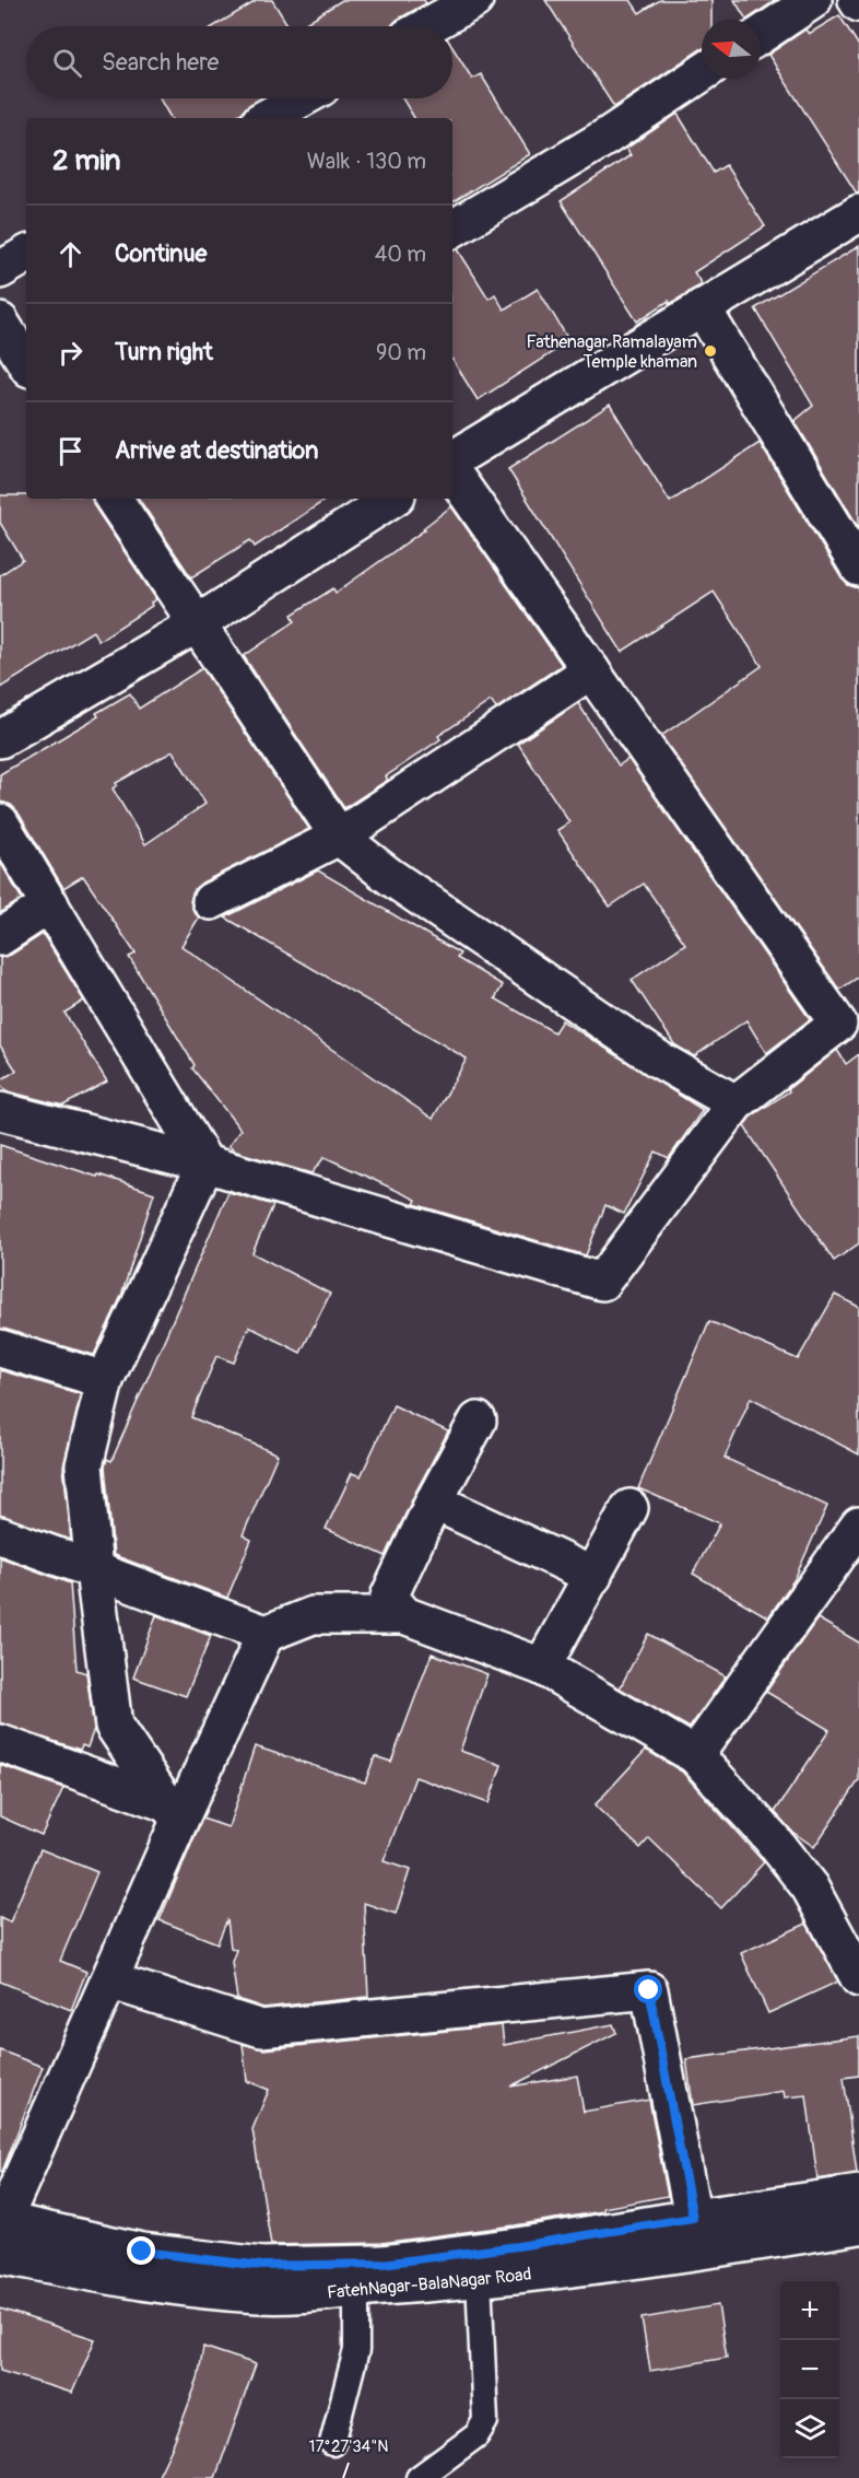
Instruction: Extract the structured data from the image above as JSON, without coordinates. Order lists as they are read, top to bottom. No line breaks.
{"streets":{"street":["FatehNagar-BalaNagar Road"]},"places":["Fathenagar Ramalayam Temple khaman"],"north":"left","page":{"search":"Search here","heading":["2 min","Walk · 130 m"],"list":[["Continue","40 m"],["Turn right","90 m"],"Arrive at destination"],"map_buttons":["+","−"]},"coordinates":["17°27'34\"N"]}
